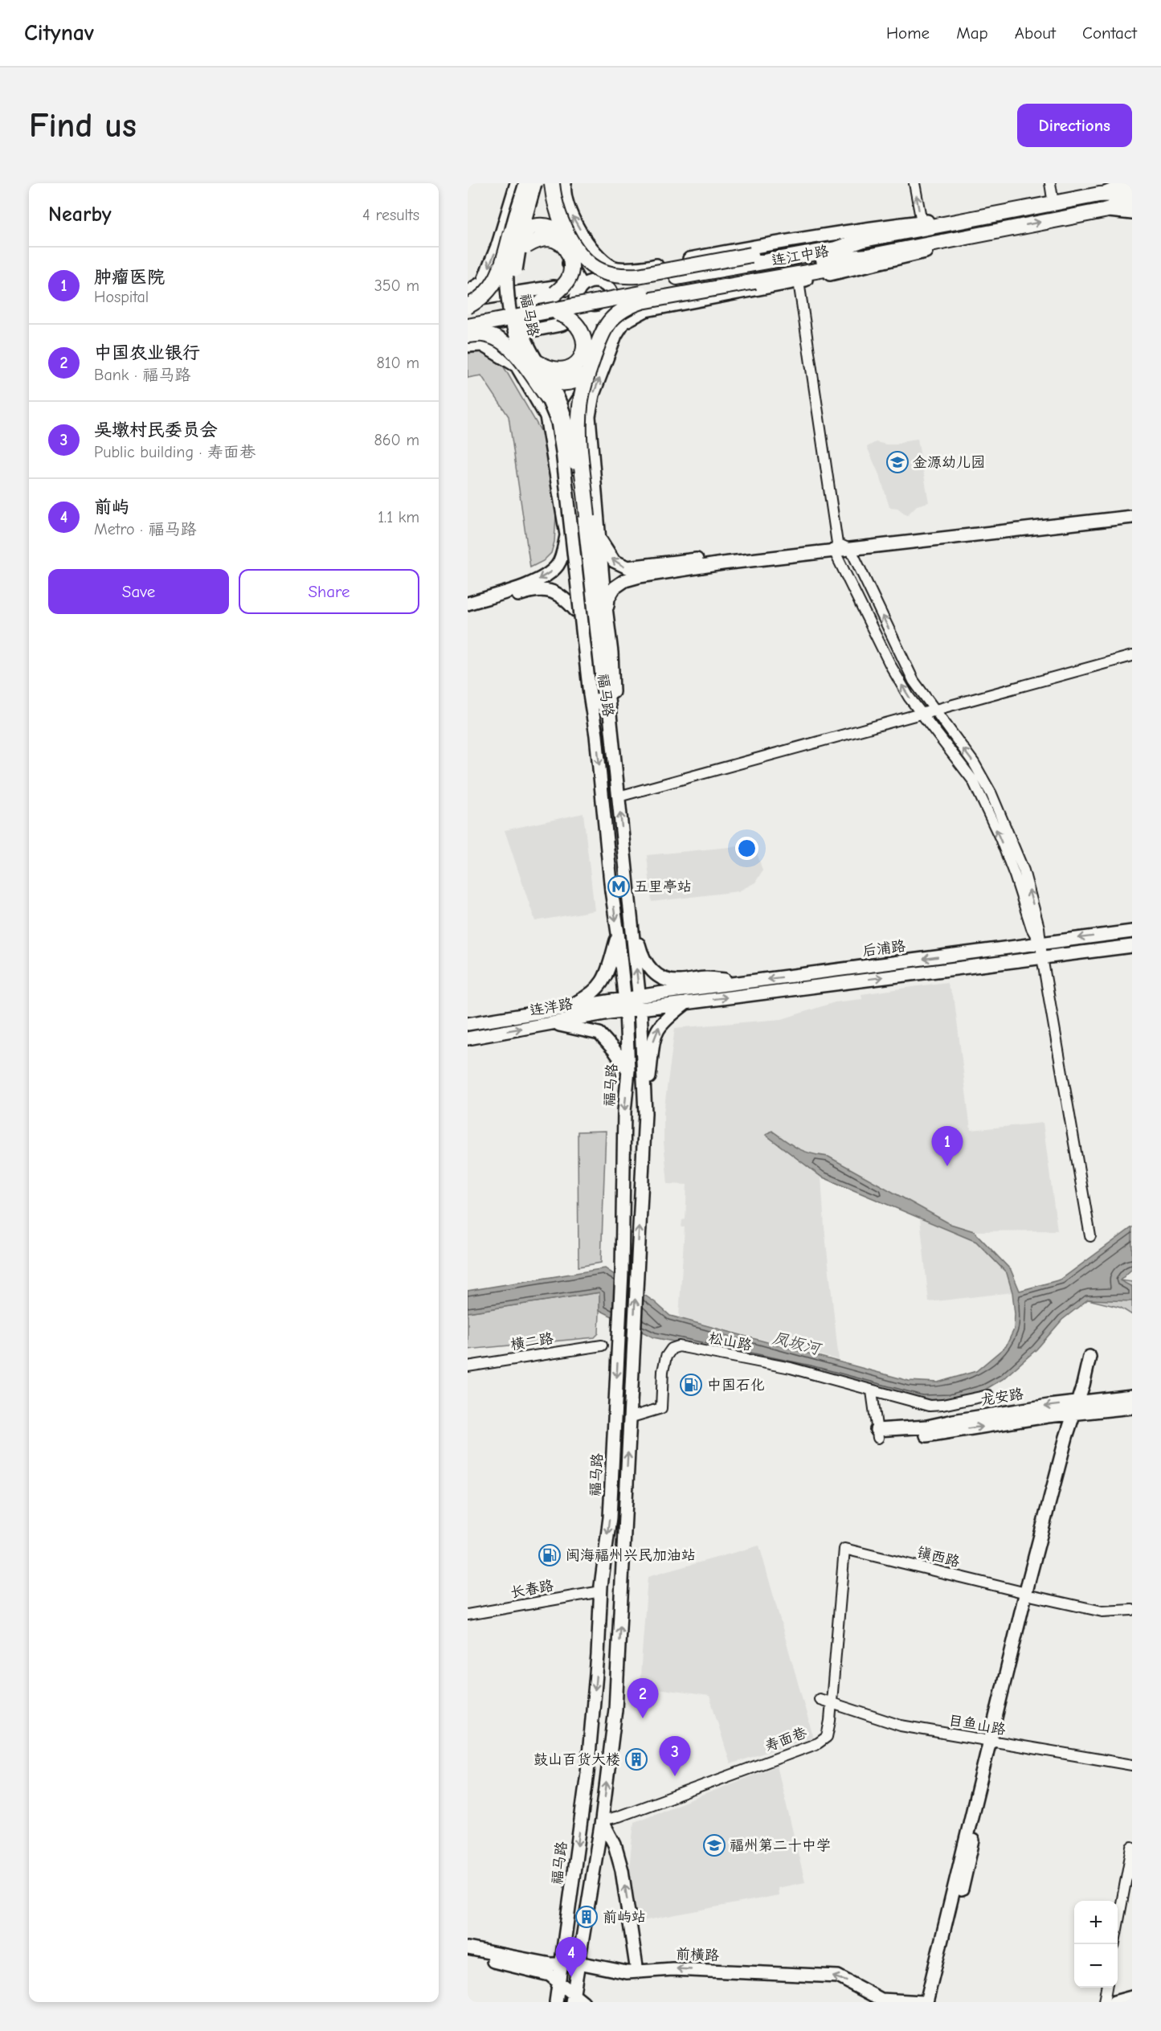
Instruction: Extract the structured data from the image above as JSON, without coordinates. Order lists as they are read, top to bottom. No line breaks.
{"streets":{"highway":["连江中路"],"main road":["福马路","后浦路","连洋路","龙安路","前横路"],"street":["横二路","松山路","镇西路","长春路","目鱼山路","寿面巷"]},"crossings":[["福马路","后浦路"],["福马路","连洋路"],["福马路","松山路"],["福马路","长春路"],["福马路","寿面巷"],["福马路","前横路"],["后浦路","连洋路"],["镇西路","寿面巷"],["目鱼山路","寿面巷"]],"one_way":["前横路"],"water":["凤坂河"],"places":{"school or university":["金源幼儿园","福州第二十中学"],"metro station":["五里亭站"],"fuel station":["中国石化","闽海福州兴民加油站"],"building":["鼓山百货大楼","前屿站"]},"page":{"header":"Citynav","nav":["Home","Map","About","Contact"],"buttons":["Directions",["Save","Share"]],"title":"Find us","heading":["Nearby","4 results"],"list":[{"mark":"1","name":"肿瘤医院","note":"Hospital","value":"350 m"},{"mark":"2","name":"中国农业银行","note":"Bank · 福马路","value":"810 m"},{"mark":"3","name":"吴墩村民委员会","note":"Public building · 寿面巷","value":"860 m"},{"mark":"4","name":"前屿","note":"Metro · 福马路","value":"1.1 km"}],"pins":["1","2","3","4"],"map_buttons":["+","−"]}}
